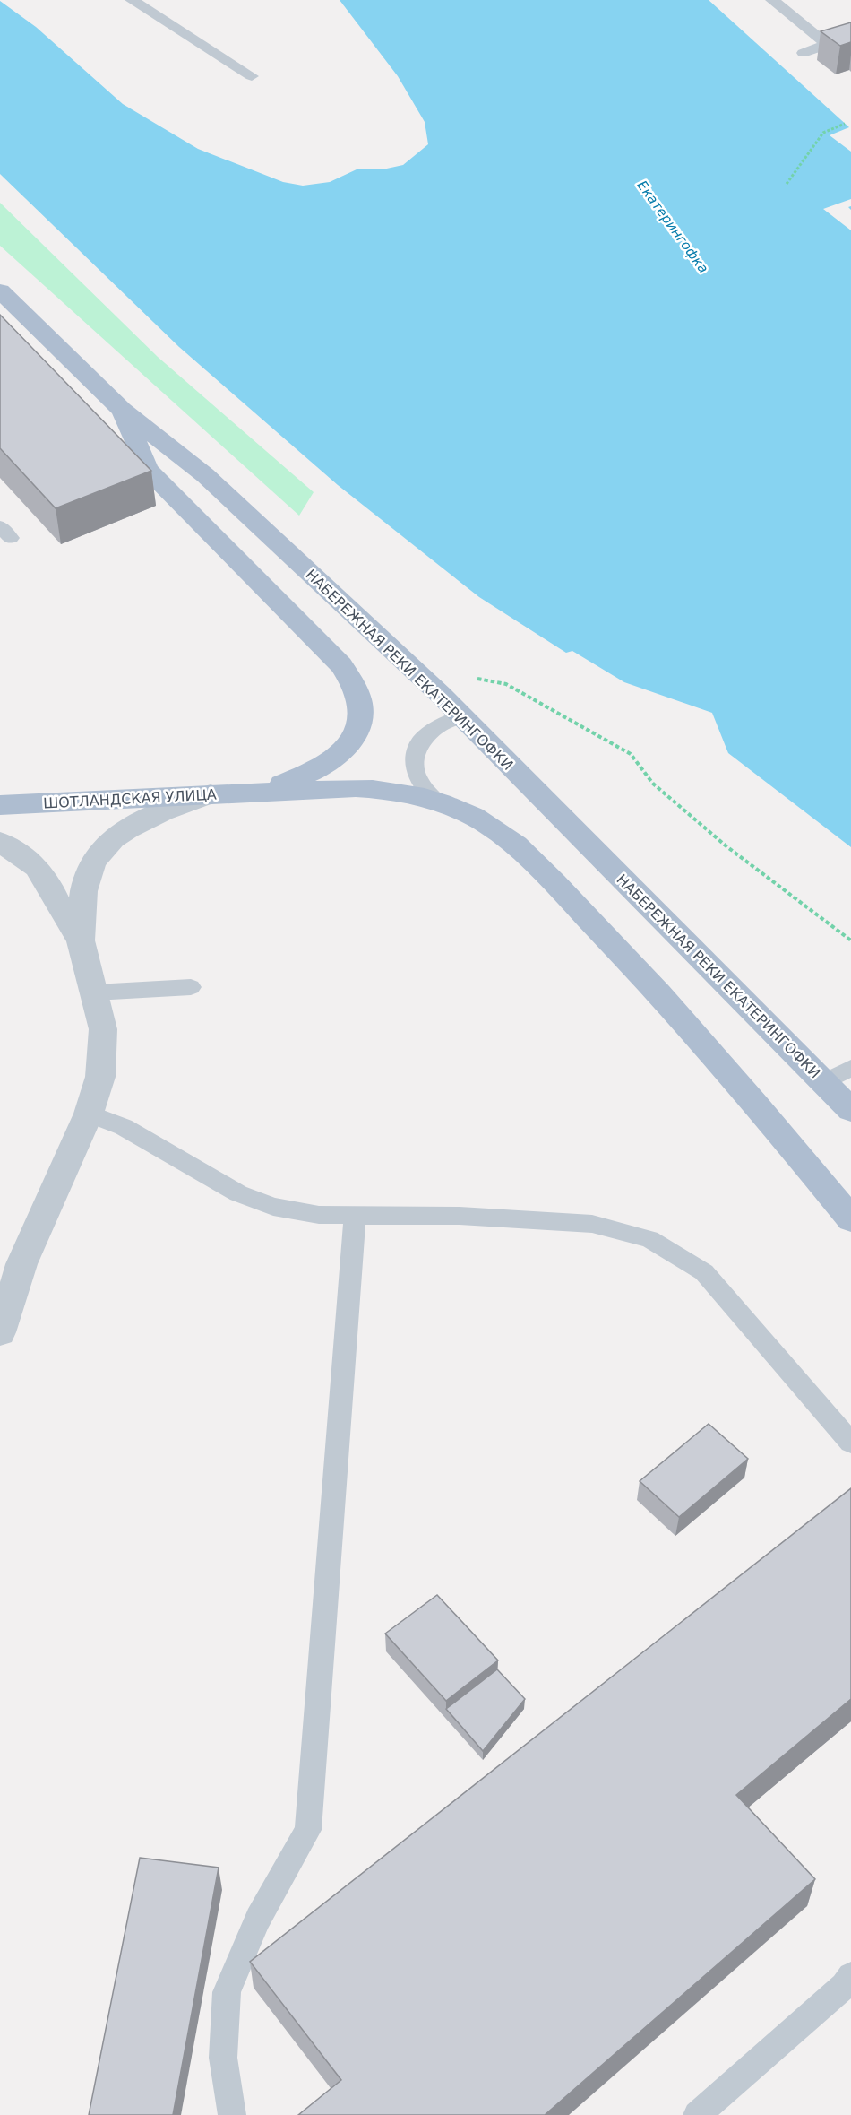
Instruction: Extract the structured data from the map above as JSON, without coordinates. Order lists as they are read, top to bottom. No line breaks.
{"streets":{"main road":["НАБЕРЕЖНАЯ РЕКИ ЕКАТЕРИНГОФКИ","ШОТЛАНДСКАЯ УЛИЦА"]},"water":["Екатерингофка"]}
